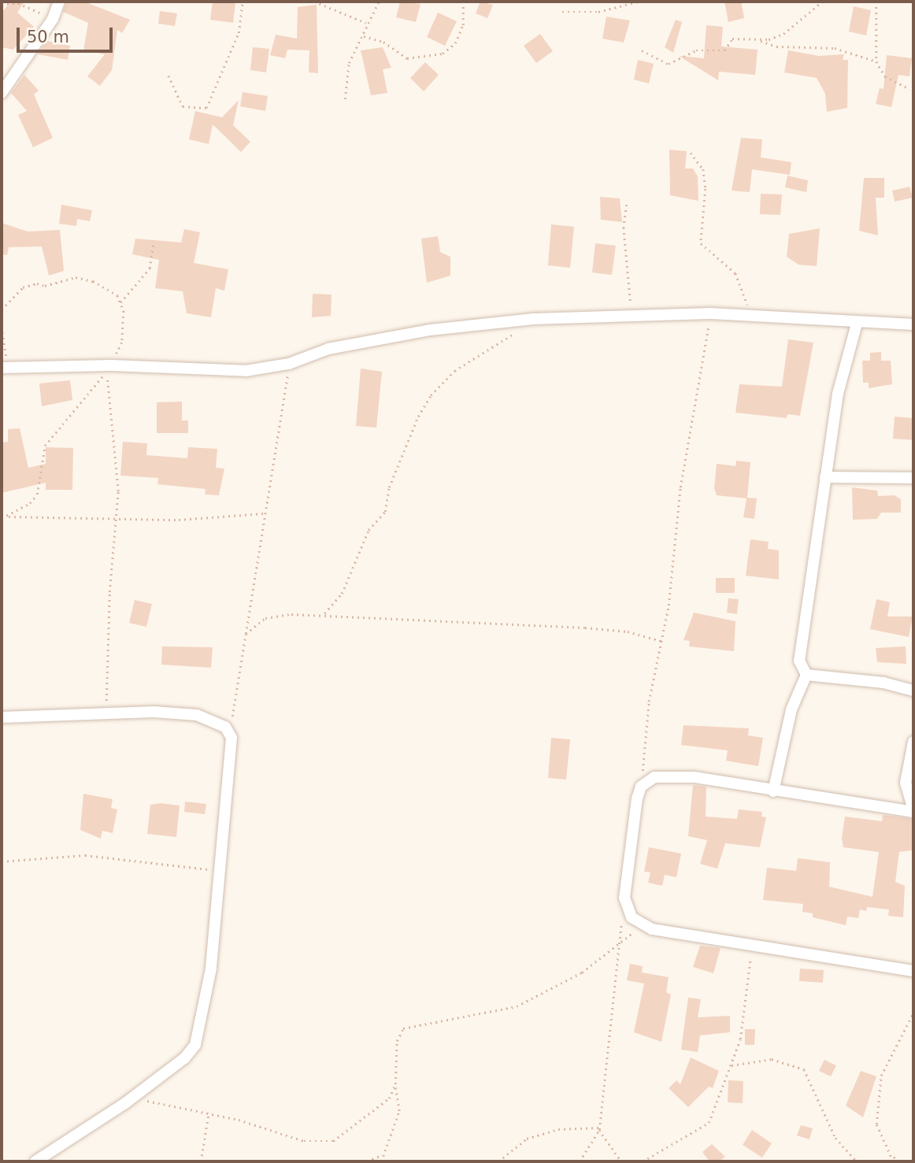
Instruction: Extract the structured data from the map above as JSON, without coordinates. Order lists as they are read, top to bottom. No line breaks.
{"scale_bar":"50 m"}
